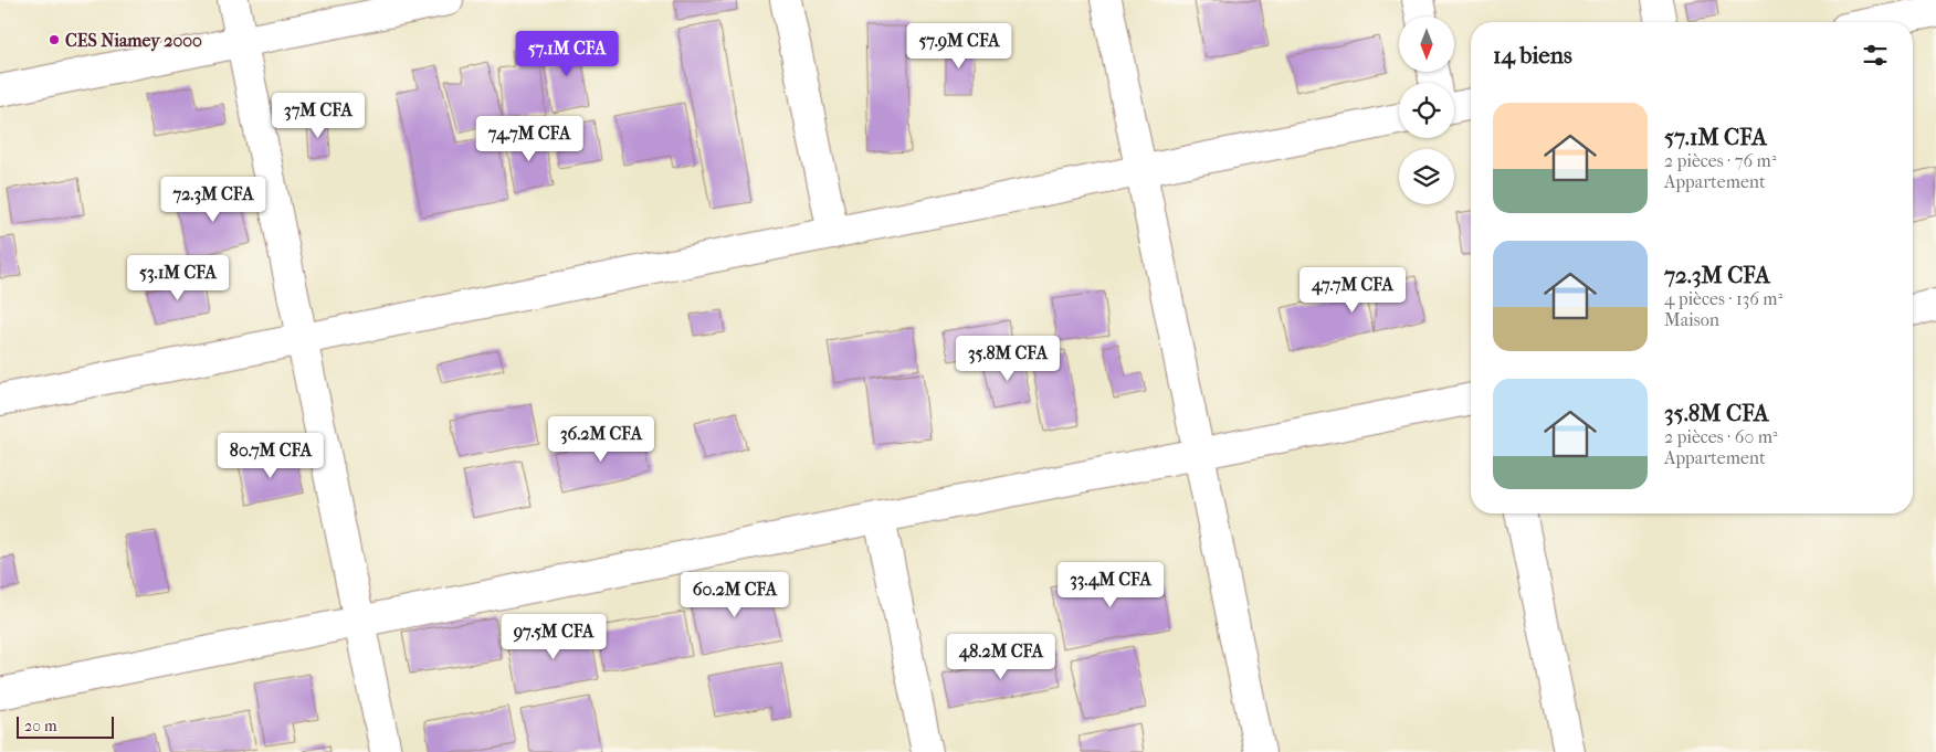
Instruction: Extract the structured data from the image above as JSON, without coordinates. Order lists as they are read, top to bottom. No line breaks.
{"places":["CES Niamey 2000"],"scale_bar":"20 m","north":"bottom","page":{"heading":"14 biens","price":["57.9M CFA","57.1M CFA","37M CFA","74.7M CFA","72.3M CFA","53.1M CFA","47.7M CFA","35.8M CFA","36.2M CFA","80.7M CFA","33.4M CFA","60.2M CFA","97.5M CFA","48.2M CFA"],"list":[{"name":"57.1M CFA","note":"2 pièces · 76 m² · Appartement"},{"name":"72.3M CFA","note":"4 pièces · 136 m² · Maison"},{"name":"35.8M CFA","note":"2 pièces · 60 m² · Appartement"}],"scale":"20 m"}}
